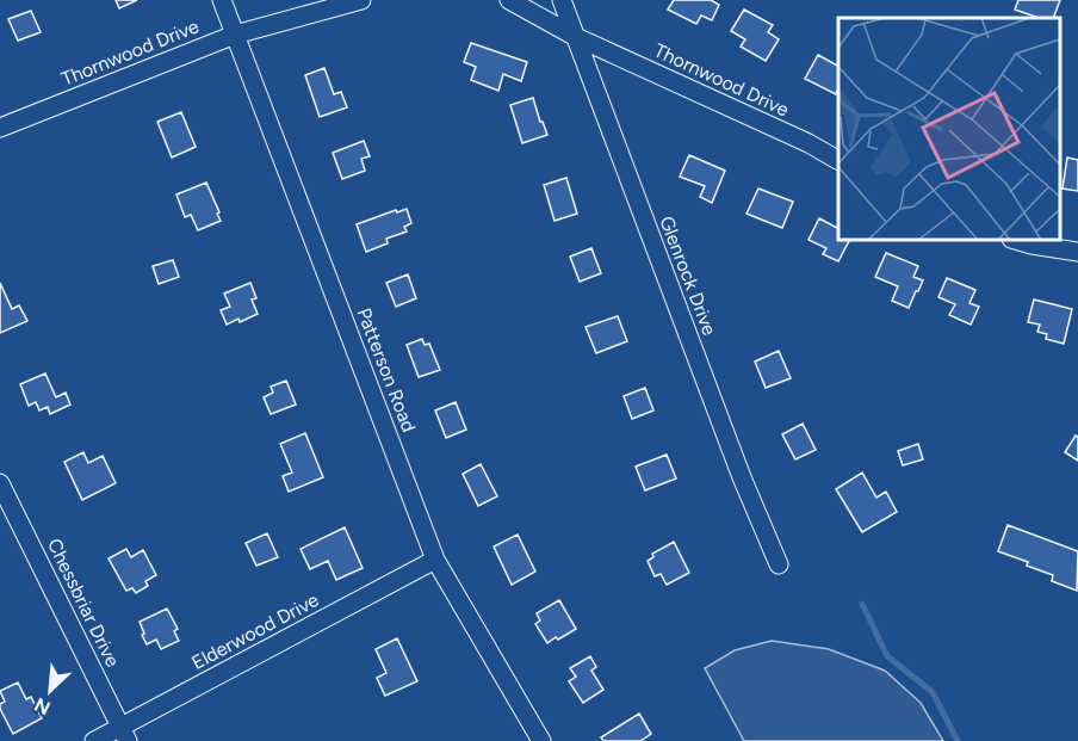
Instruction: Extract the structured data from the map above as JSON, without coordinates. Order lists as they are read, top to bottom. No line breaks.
{"streets":{"street":["Thornwood Drive","Glenrock Drive","Patterson Road","Chessbriar Drive","Elderwood Drive"]},"crossings":[["Thornwood Drive","Glenrock Drive"],["Thornwood Drive","Patterson Road"],["Patterson Road","Elderwood Drive"],["Chessbriar Drive","Elderwood Drive"]],"north":"bottom left"}
